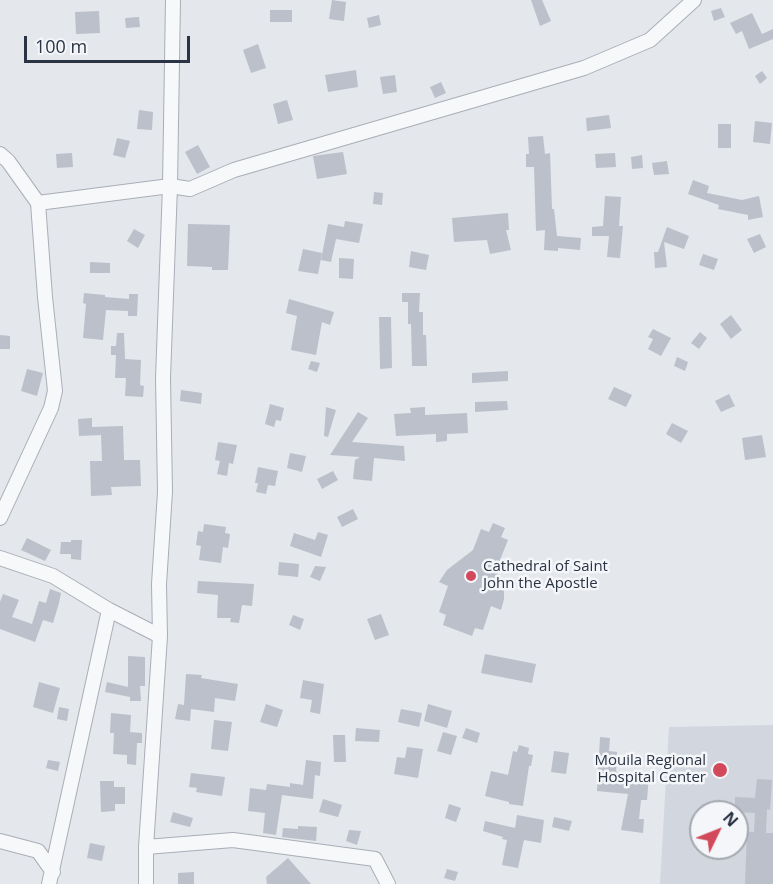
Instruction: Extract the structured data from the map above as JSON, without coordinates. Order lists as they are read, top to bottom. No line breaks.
{"places":["Cathedral of Saint John the Apostle","Mouila Regional Hospital Center"],"scale_bar":"100 m","north":"top right"}
